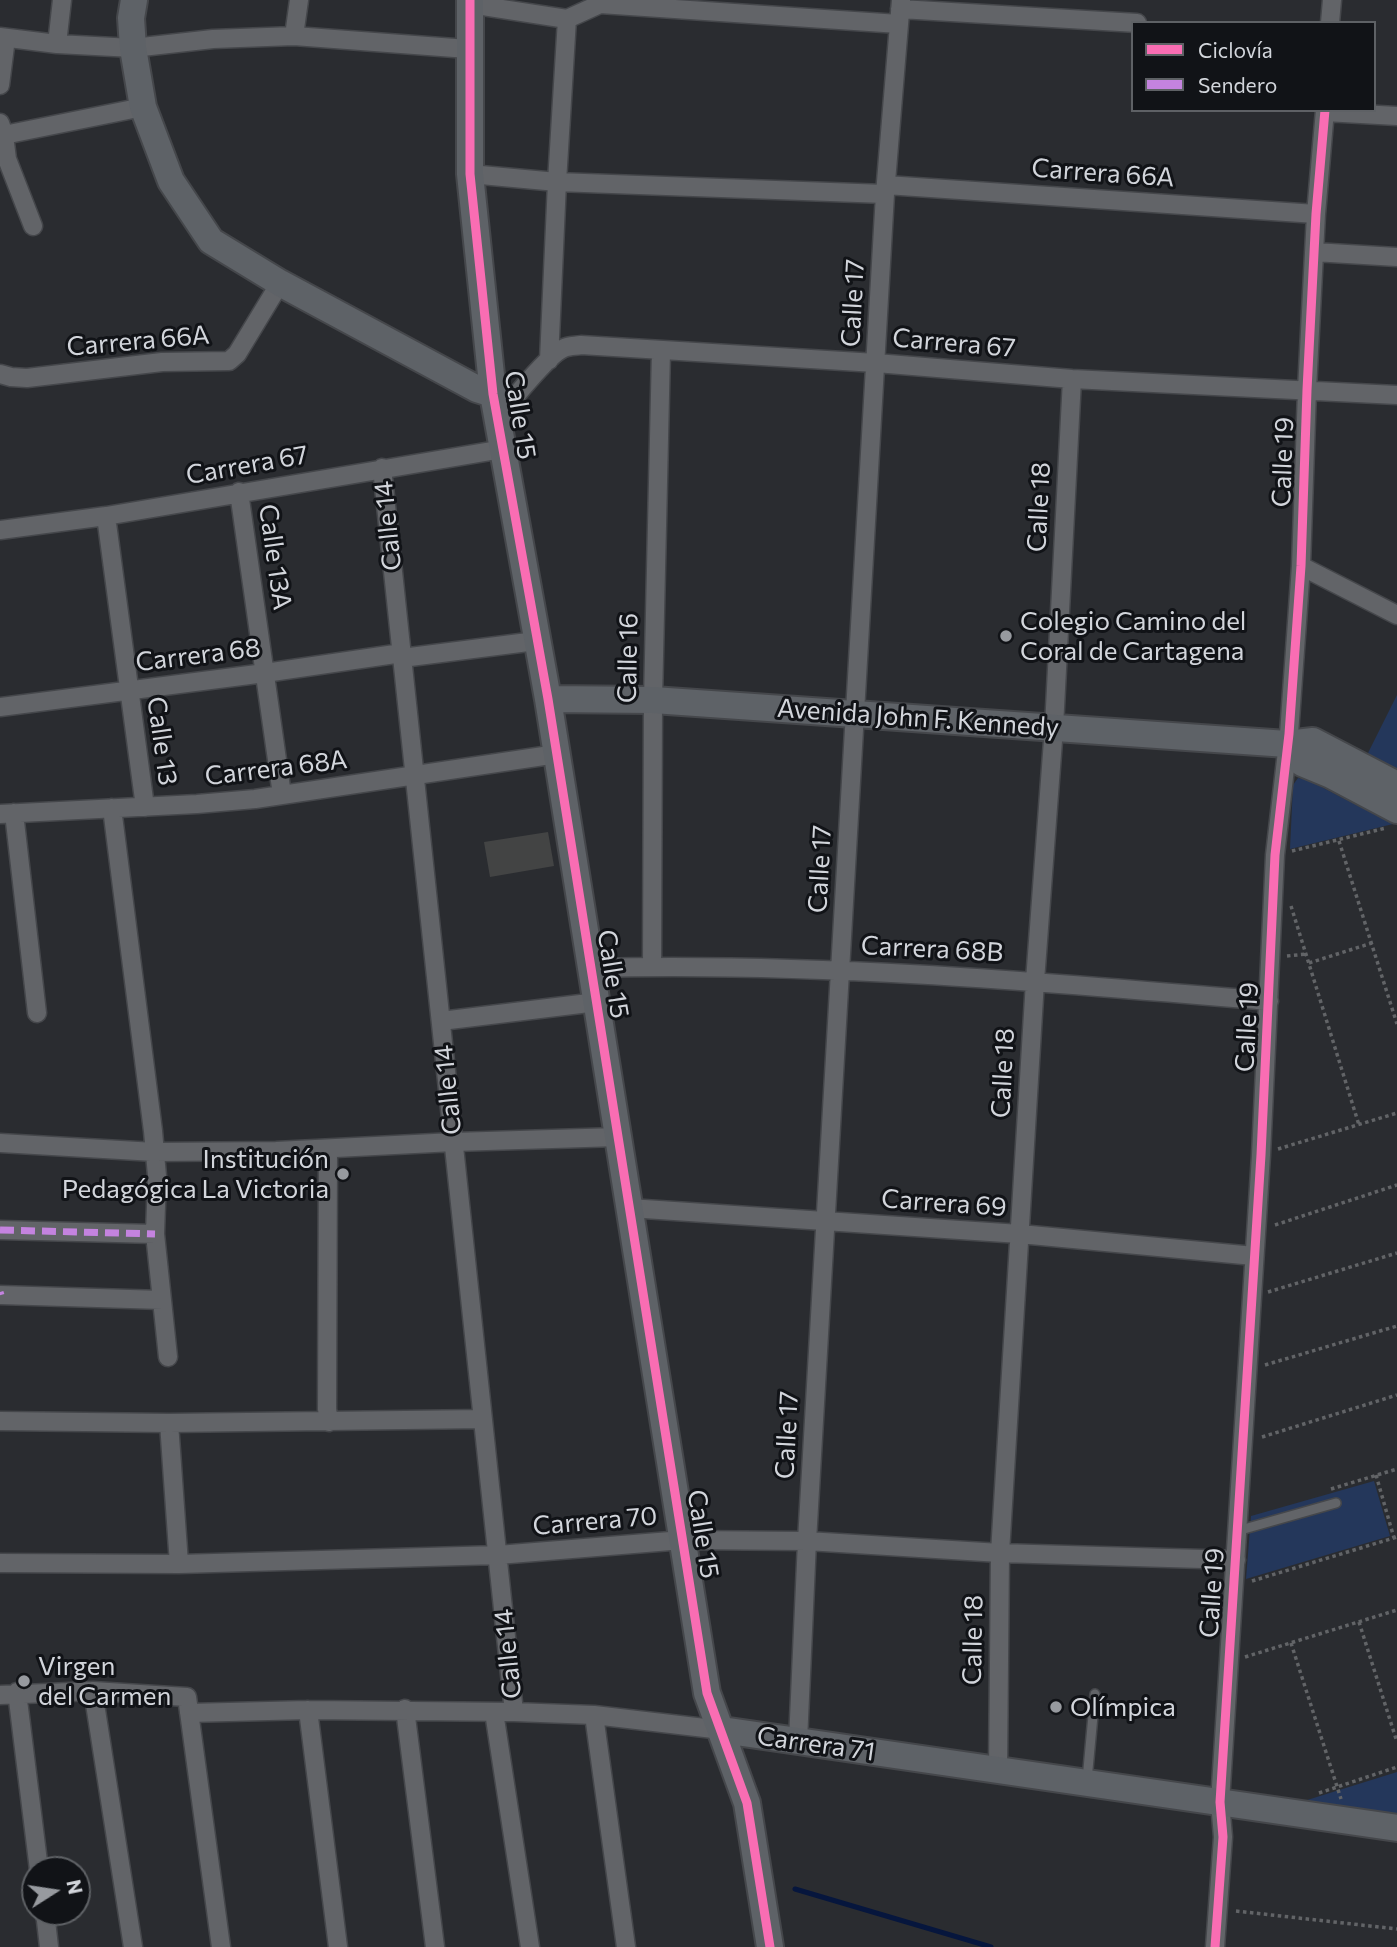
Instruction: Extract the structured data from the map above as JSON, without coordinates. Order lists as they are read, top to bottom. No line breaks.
{"streets":{"street":["Carrera 66A","Calle 17","Carrera 67","Calle 15","Calle 19","Calle 18","Calle 14","Calle 13A","Carrera 68","Calle 16","Avenida John F. Kennedy","Calle 13","Carrera 68A","Carrera 68B","Carrera 69","Carrera 70","Carrera 71"]},"crossings":[["Carrera 66A","Calle 17"],["Carrera 66A","Calle 15"],["Carrera 66A","Calle 19"],["Calle 17","Carrera 67"],["Calle 17","Avenida John F. Kennedy"],["Calle 17","Carrera 68B"],["Calle 17","Carrera 69"],["Calle 17","Carrera 70"],["Calle 17","Carrera 71"],["Carrera 67","Calle 15"],["Carrera 67","Calle 19"],["Carrera 67","Calle 18"],["Carrera 67","Calle 14"],["Carrera 67","Calle 13A"],["Carrera 67","Calle 16"],["Carrera 67","Calle 13"],["Calle 15","Carrera 68"],["Calle 15","Avenida John F. Kennedy"],["Calle 15","Carrera 68A"],["Calle 15","Carrera 68B"],["Calle 15","Carrera 69"],["Calle 15","Carrera 70"],["Calle 15","Carrera 71"],["Calle 19","Avenida John F. Kennedy"],["Calle 19","Carrera 68B"],["Calle 19","Carrera 69"],["Calle 19","Carrera 70"],["Calle 19","Carrera 71"],["Calle 18","Avenida John F. Kennedy"],["Calle 18","Carrera 68B"],["Calle 18","Carrera 69"],["Calle 18","Carrera 70"],["Calle 18","Carrera 71"],["Calle 14","Carrera 68"],["Calle 14","Carrera 68A"],["Calle 14","Carrera 70"],["Calle 14","Carrera 71"],["Calle 13A","Carrera 68"],["Calle 13A","Carrera 68A"],["Carrera 68","Calle 13"],["Calle 16","Avenida John F. Kennedy"],["Calle 16","Carrera 68B"],["Calle 13","Carrera 68A"]],"places":["Colegio Camino del Coral de Cartagena","Institución Pedagógica La Victoria","Virgen del Carmen","Olímpica"],"legend":["Ciclovía","Sendero"],"north":"right"}
